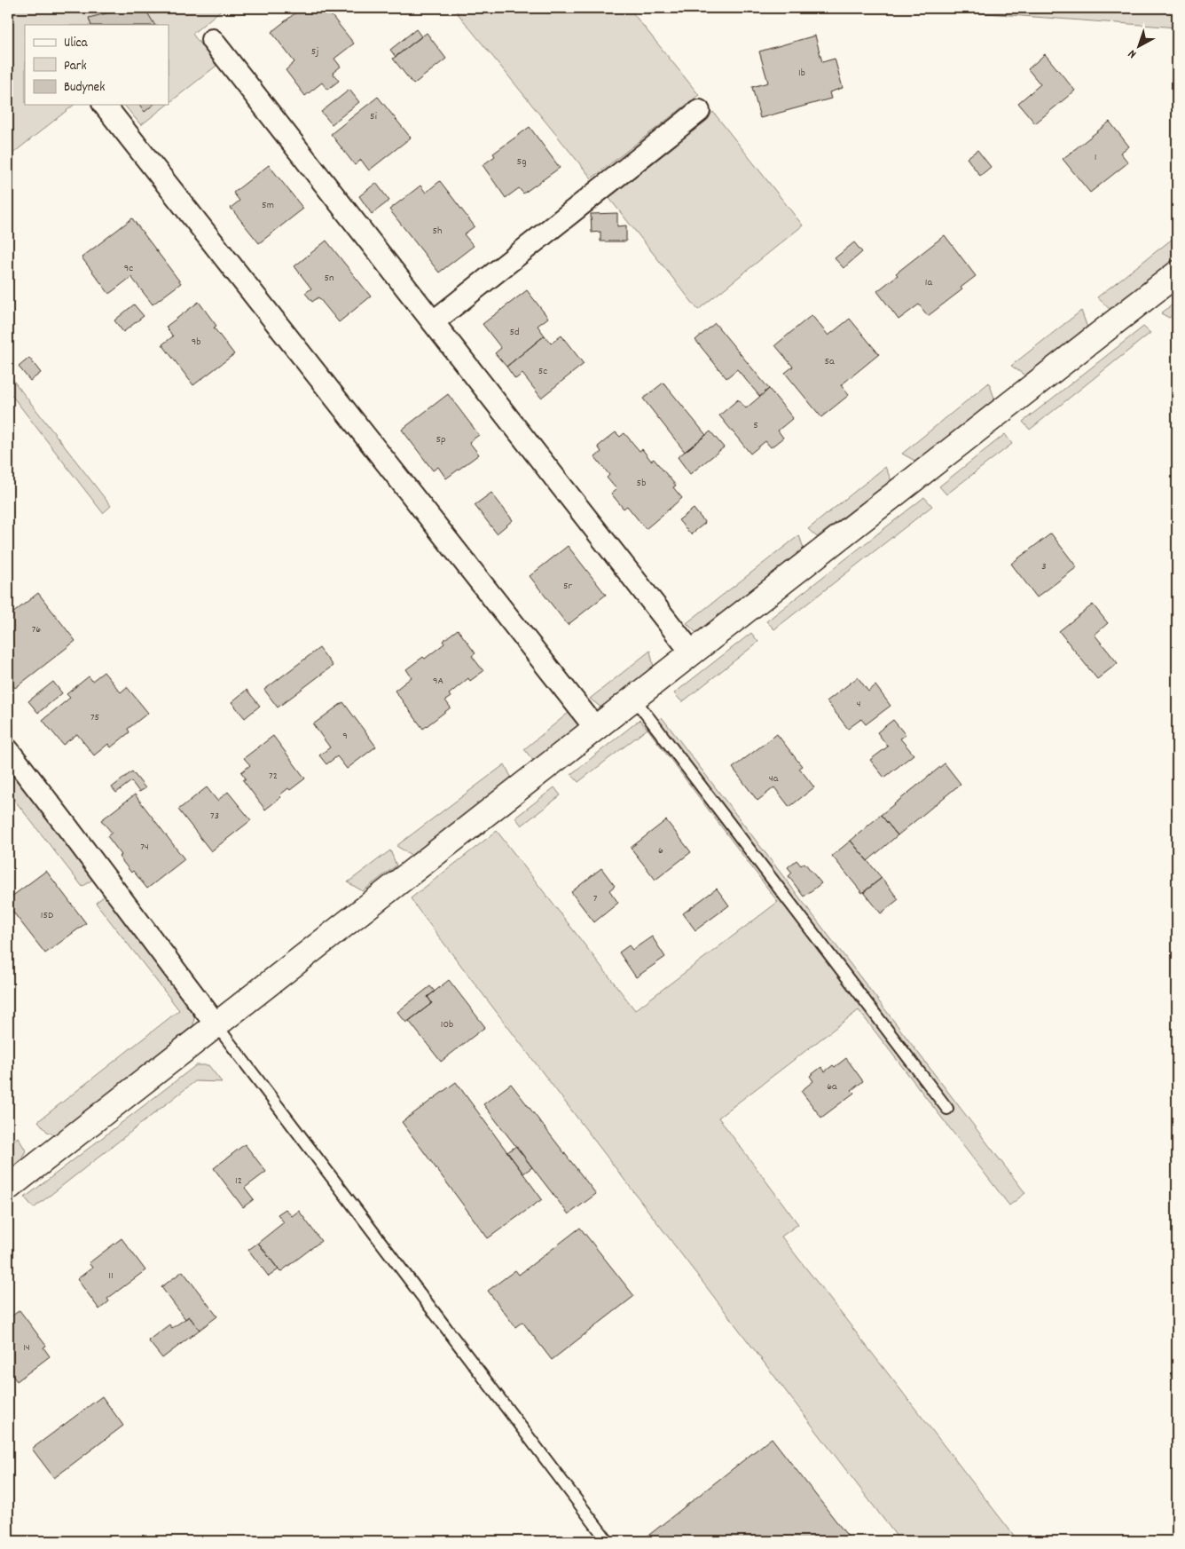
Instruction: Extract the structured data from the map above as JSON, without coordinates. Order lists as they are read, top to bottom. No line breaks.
{"house_numbers":["5j","1b","5i","1","5g","5m","5h","9c","5n","1a","5d","9b","5a","5c","5","5p","5b","3","5r","76","9A","4","75","9","72","4a","73","74","6","7","15D","10b","6a","12","11","14"],"legend":["Ulica","Park","Budynek"],"north":"bottom left"}
